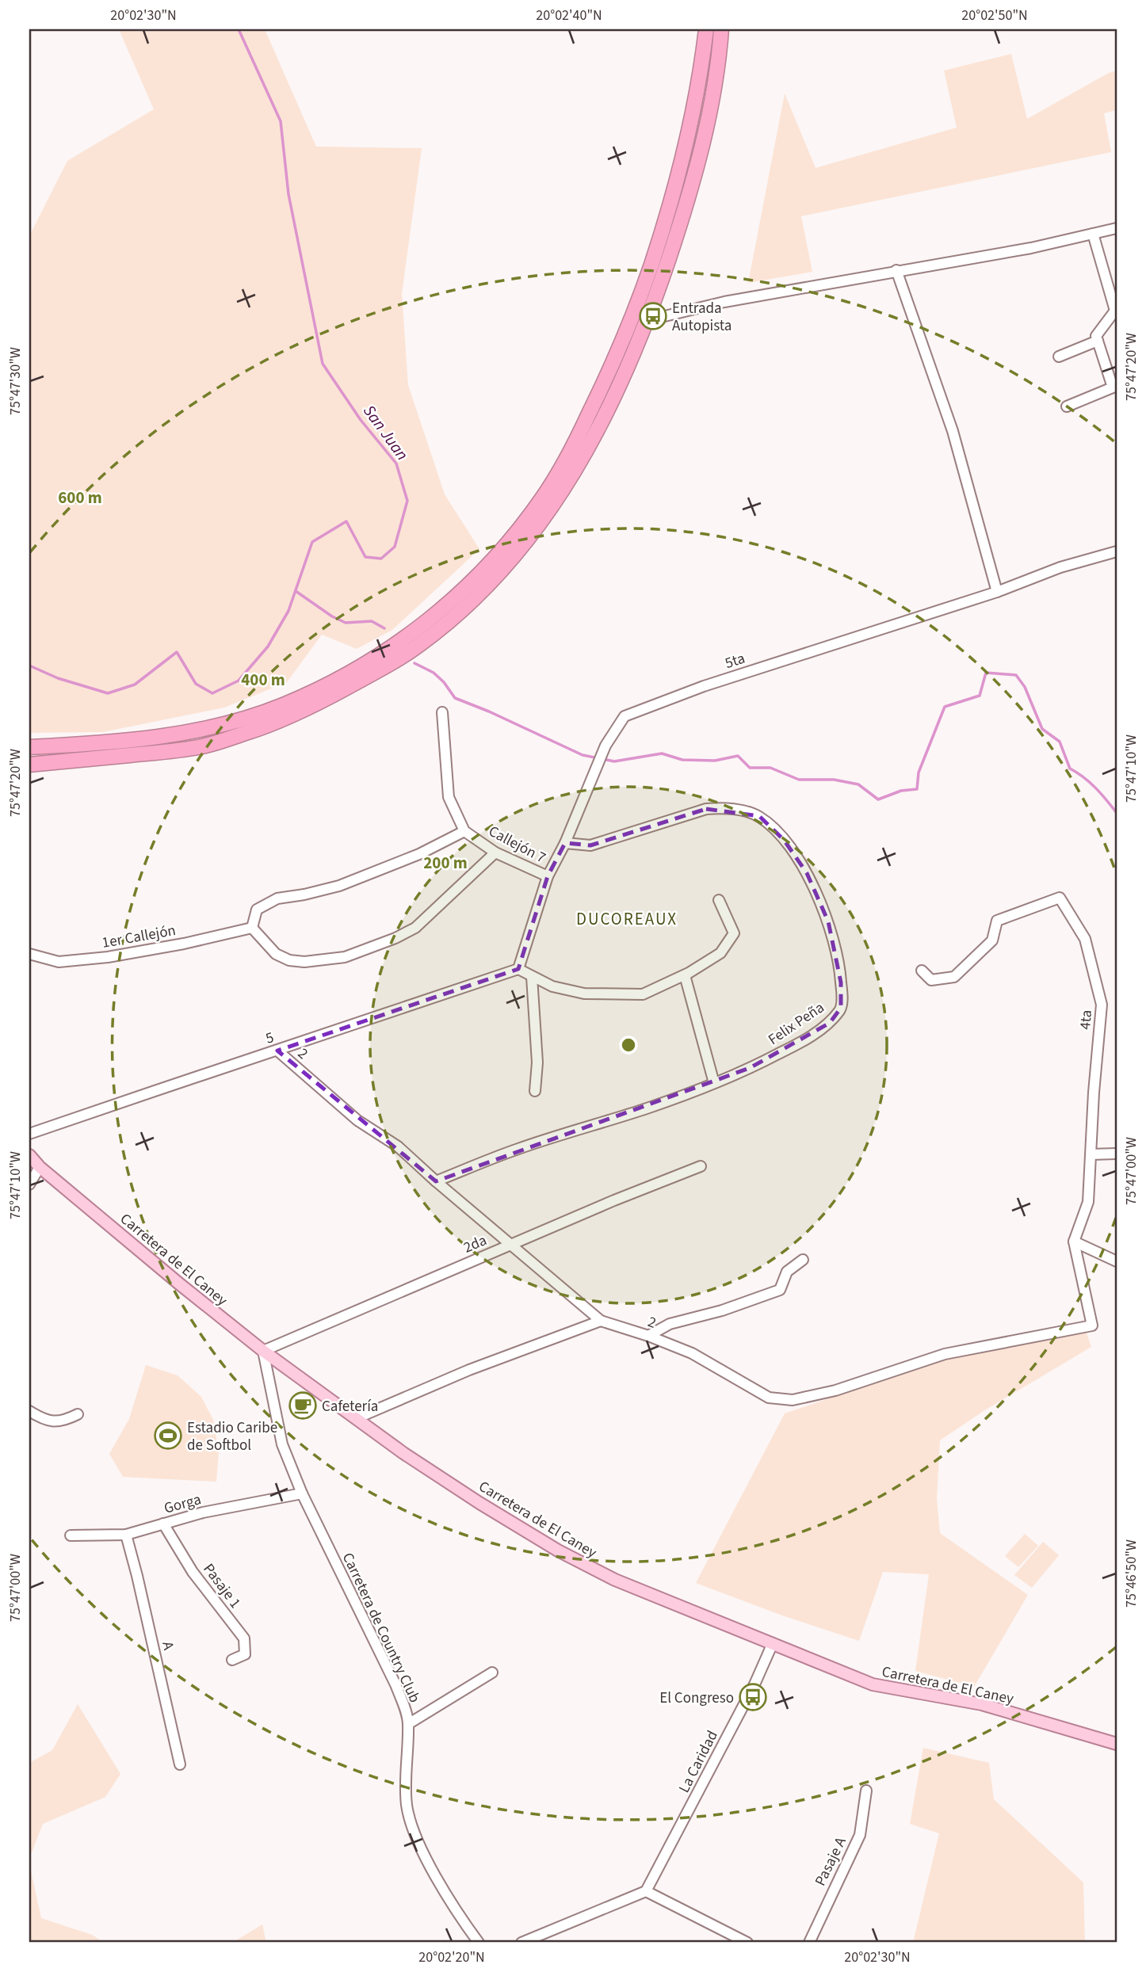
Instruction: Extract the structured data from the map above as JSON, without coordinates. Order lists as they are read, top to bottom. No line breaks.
{"streets":{"main road":["Carretera de El Caney"],"street":["5ta","Callejón 7","1er Callejón","4ta","Felix Peña","5","2","2da","Gorga","Pasaje 1","Carretera de Country Club","A","La Caridad","Pasaje A"]},"crossings":[["5ta","Callejón 7"],["5ta","Felix Peña"],["5ta","5"],["4ta","2"],["Felix Peña","2"],["5","2"],["2","2da"],["2da","Carretera de El Caney"],["2da","Carretera de Country Club"],["Carretera de El Caney","Carretera de Country Club"],["Carretera de El Caney","La Caridad"],["Gorga","Pasaje 1"],["Gorga","Carretera de Country Club"],["Gorga","A"]],"districts":["DUCOREAUX"],"water":["San Juan"],"places":{"bus stop":["Entrada Autopista","El Congreso"],"cafe":["Cafetería"],"sports":["Estadio Caribe de Softbol"]},"coordinates":["20°02'30\"N","20°02'40\"N","20°02'50\"N","75°47'20\"W","75°47'30\"W","75°47'10\"W","75°47'00\"W","75°46'50\"W","20°02'20\"N"],"rings":["600 m","400 m","200 m"]}
